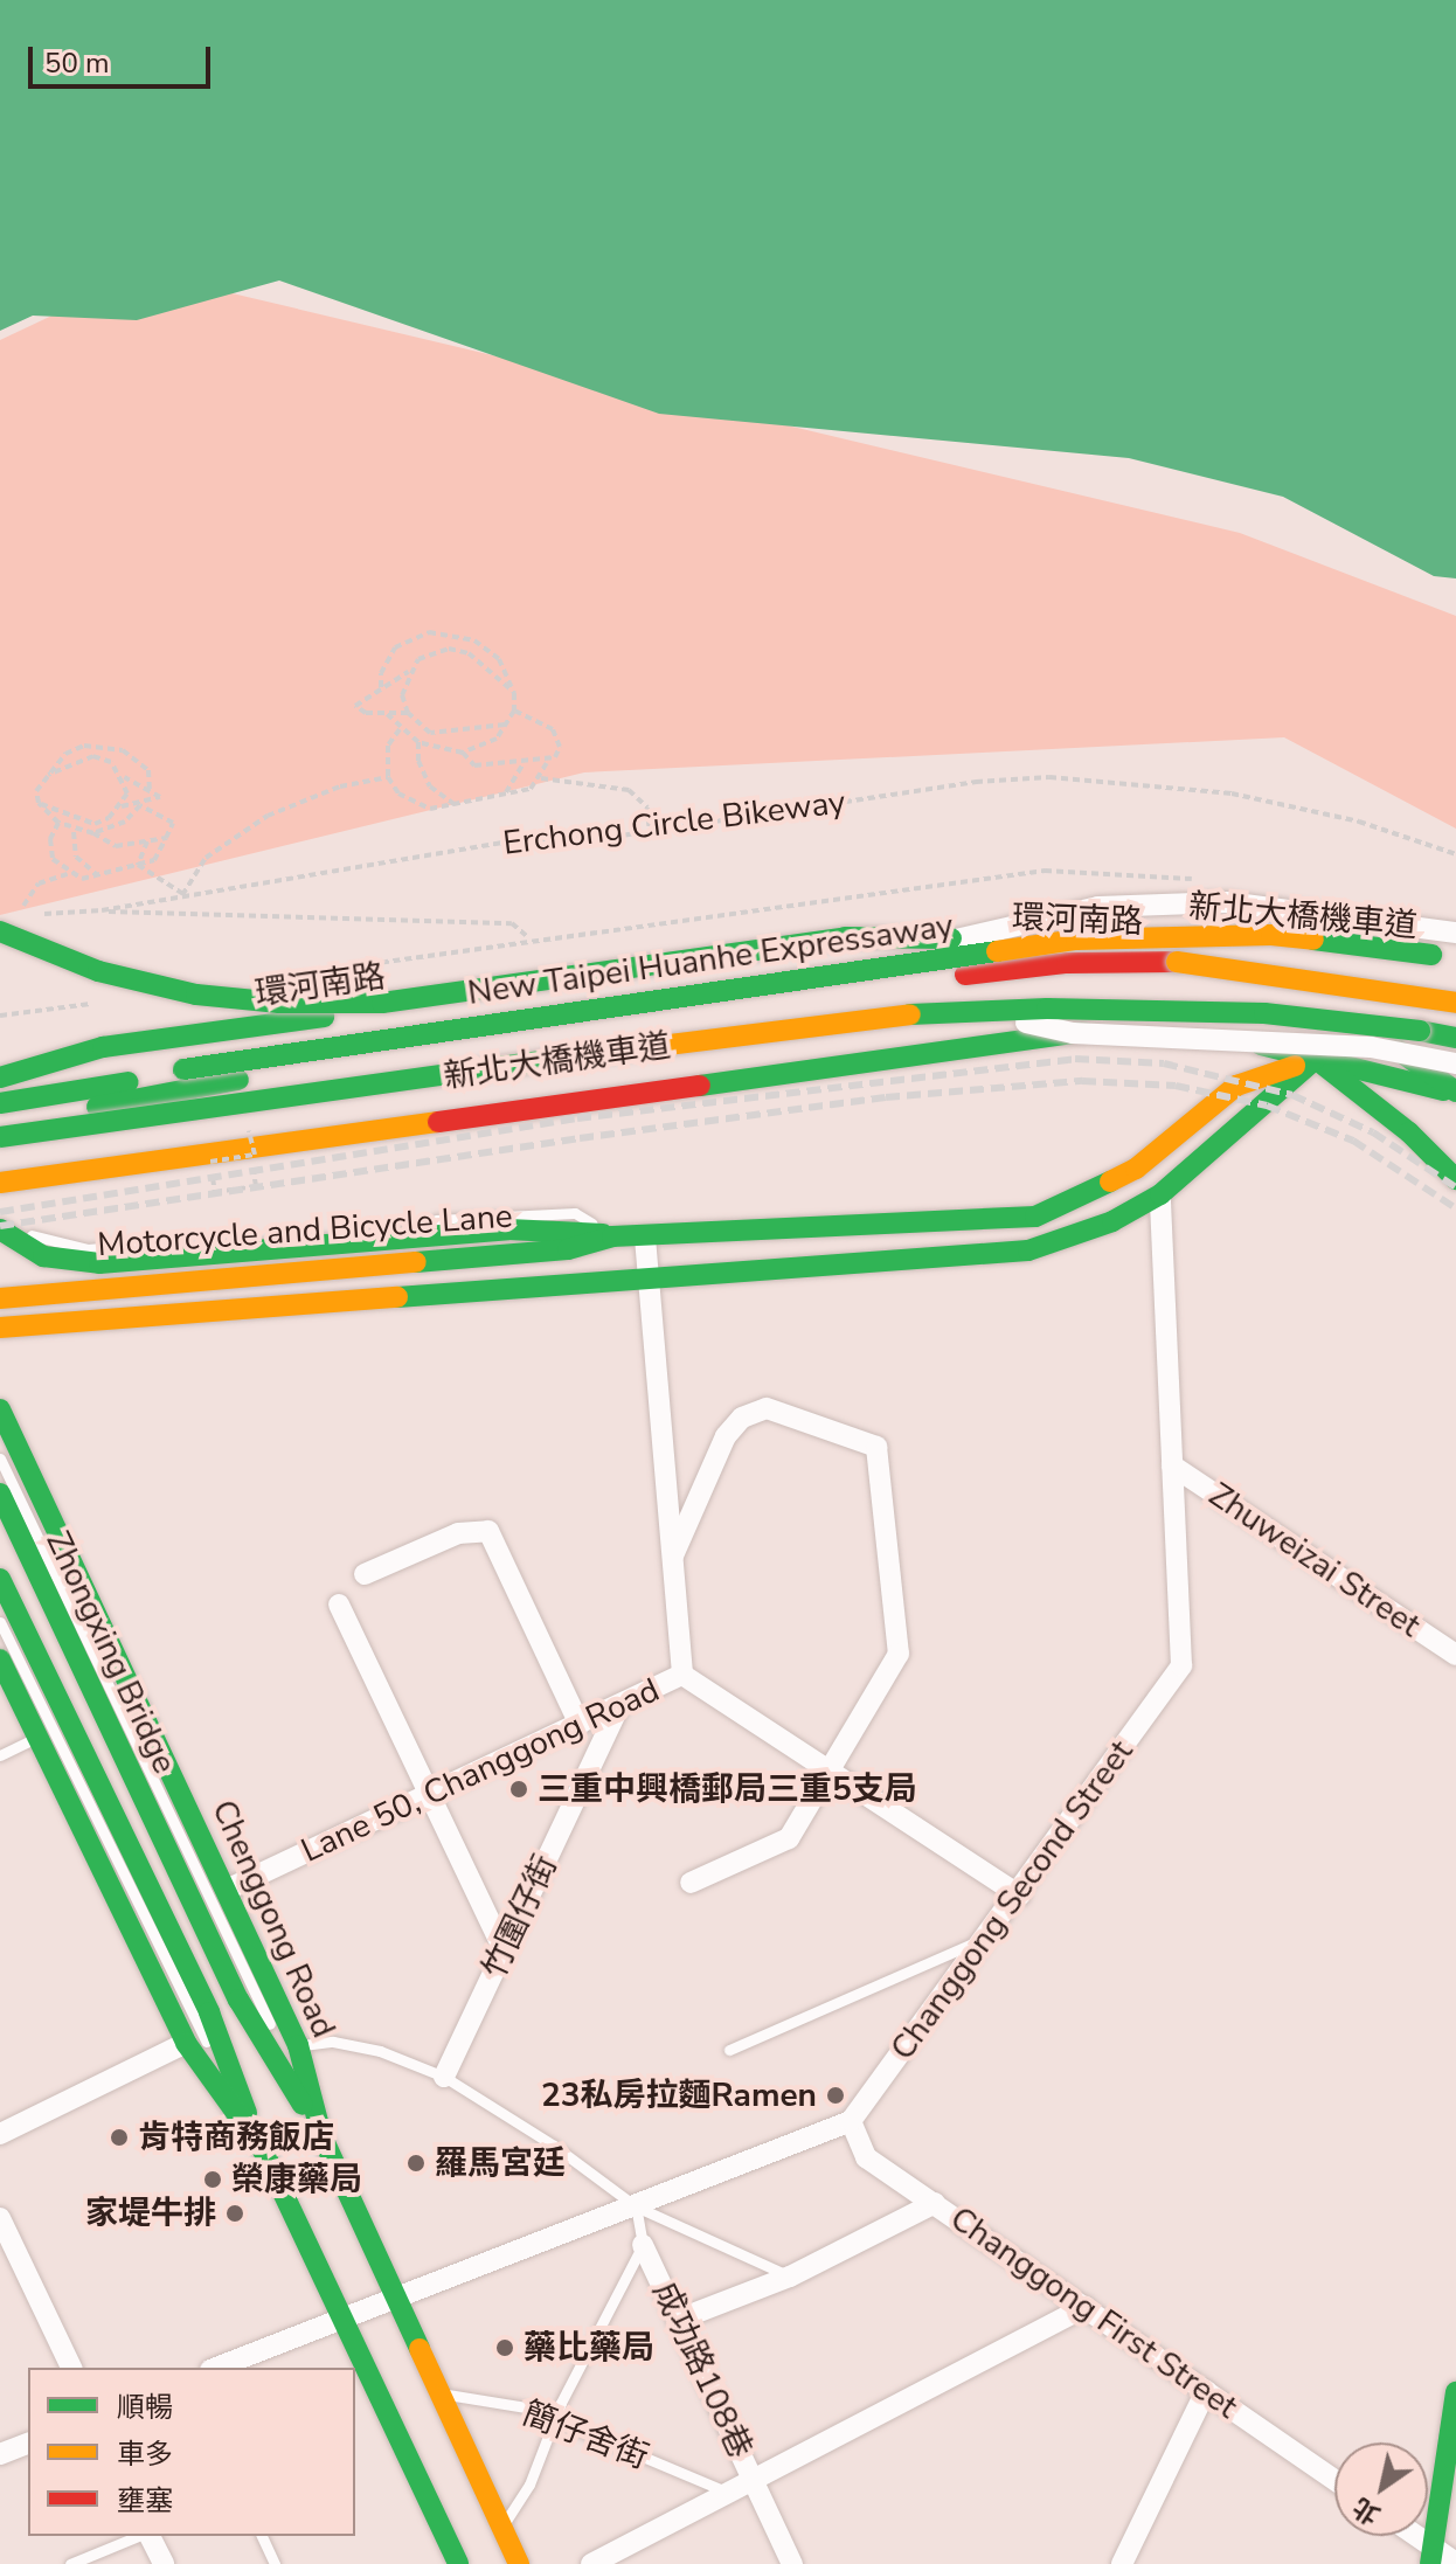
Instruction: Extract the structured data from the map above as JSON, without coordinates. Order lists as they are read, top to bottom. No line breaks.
{"streets":{"main road":["環河南路","New Taipei Huanhe Expressaway","Zhongxing Bridge","Chenggong Road"],"street":["新北大橋機車道","Zhuweizai Street","Lane 50, Changgong Road","Changgong Second Street","竹圍仔街","Changgong First Street","成功路108巷"],"lane":["Motorcycle and Bicycle Lane","簡仔舍街"],"path":["Erchong Circle Bikeway"]},"crossings":[["Zhuweizai Street","Changgong Second Street"],["Zhongxing Bridge","Chenggong Road"],["Lane 50, Changgong Road","Changgong Second Street"],["Lane 50, Changgong Road","竹圍仔街"],["Lane 50, Changgong Road","Chenggong Road"],["Changgong Second Street","Changgong First Street"],["Chenggong Road","簡仔舍街"],["成功路108巷","簡仔舍街"]],"places":["三重中興橋郵局三重5支局","23私房拉麵Ramen","肯特商務飯店","羅馬宮廷","榮康藥局","家堤牛排","藥比藥局"],"legend":["順暢","車多","壅塞"],"scale_bar":"50 m","north":"bottom left"}
